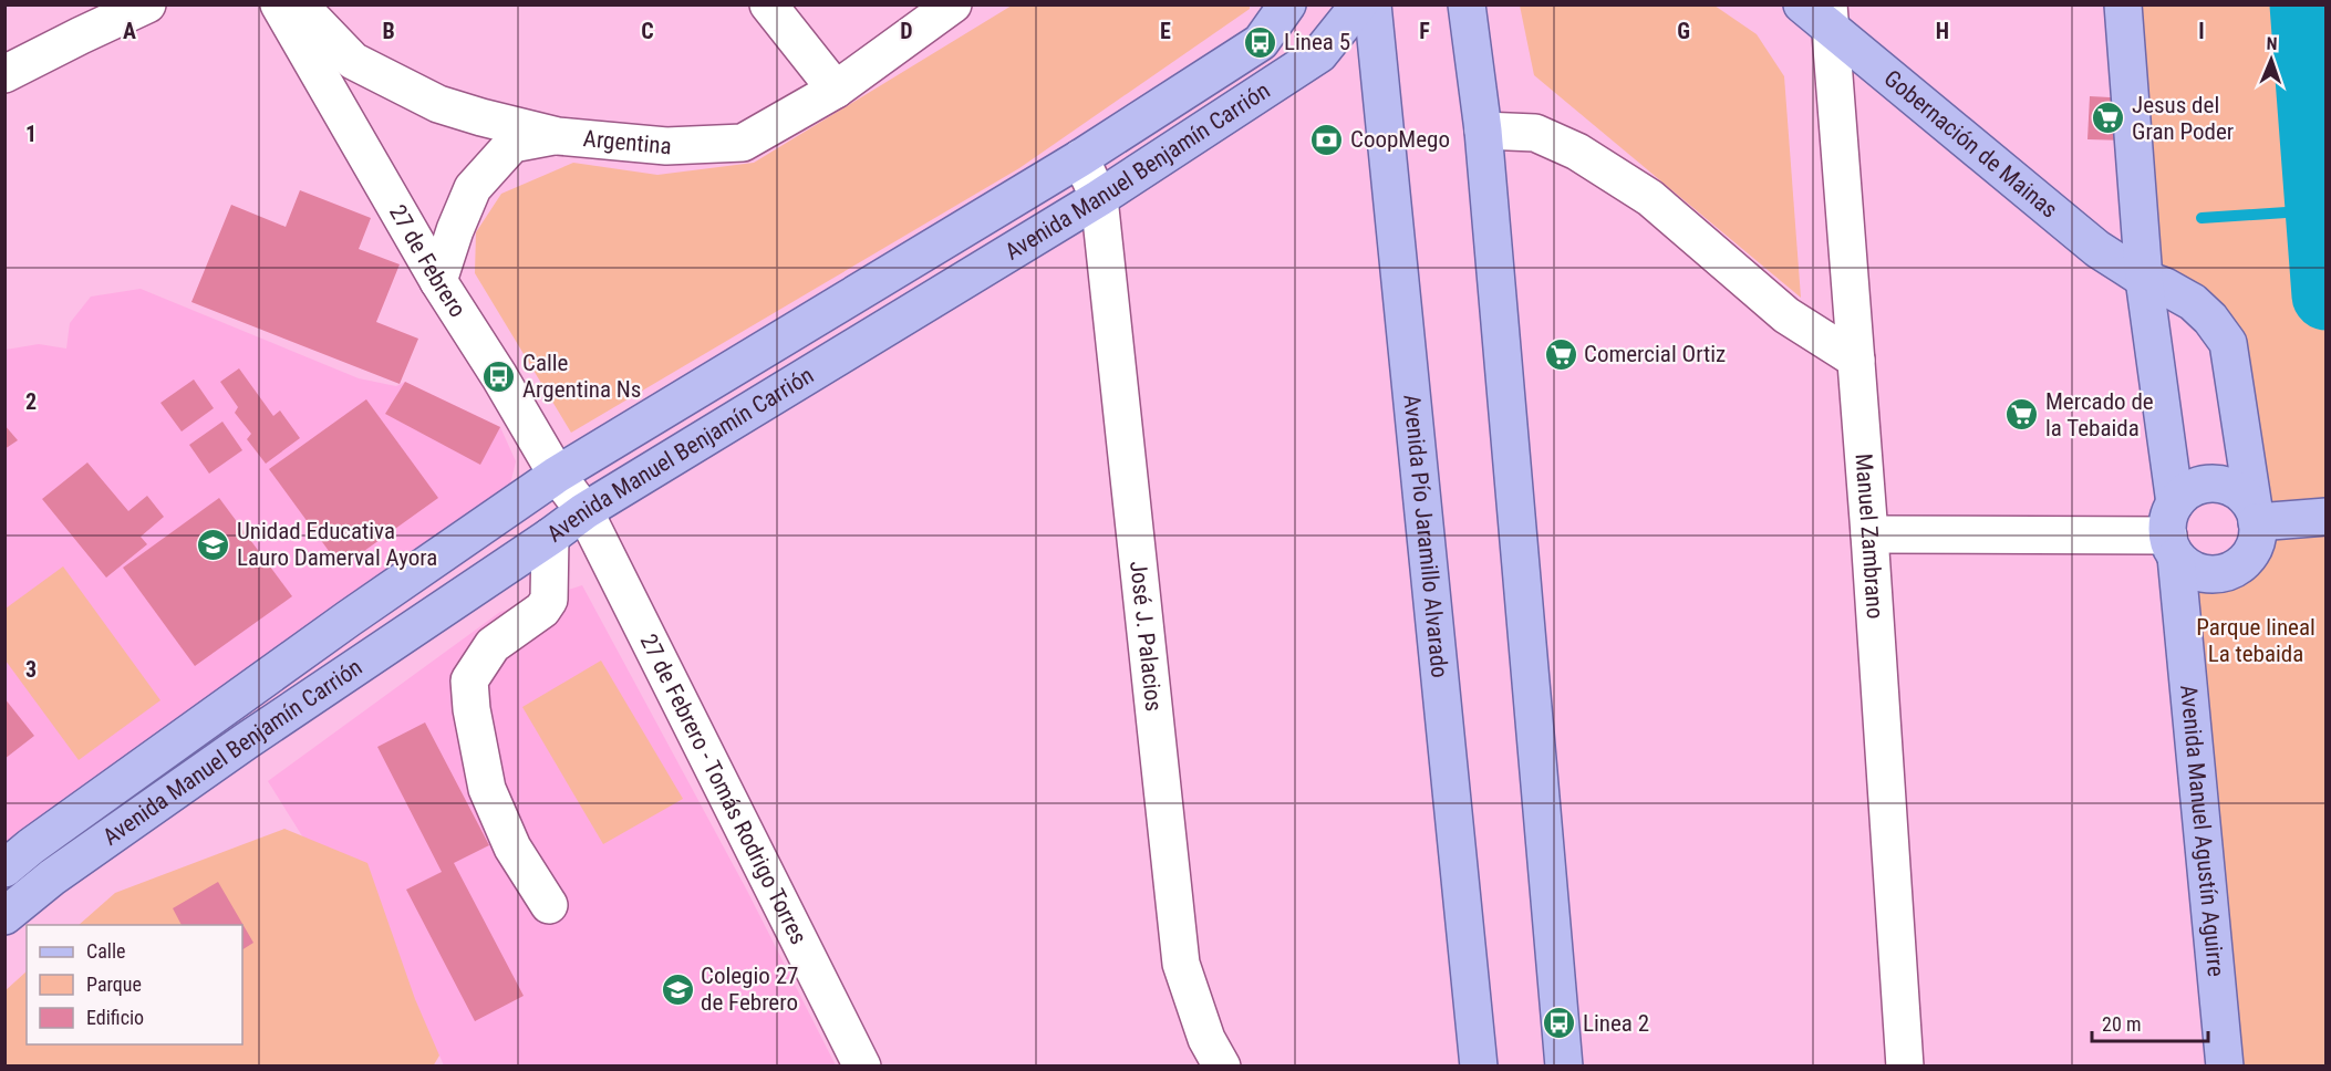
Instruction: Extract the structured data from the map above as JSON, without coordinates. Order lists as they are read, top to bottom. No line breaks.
{"streets":{"main road":["Gobernación de Mainas","Avenida Manuel Benjamín Carrión","Avenida Pío Jaramillo Alvarado","Avenida Manuel Agustín Aguirre"],"street":["Argentina","27 de Febrero","Manuel Zambrano","José J. Palacios","27 de Febrero - Tomás Rodrigo Torres"]},"crossings":[["Gobernación de Mainas","Manuel Zambrano"],["Gobernación de Mainas","Avenida Manuel Agustín Aguirre"],["Avenida Manuel Benjamín Carrión","27 de Febrero"],["Avenida Manuel Benjamín Carrión","José J. Palacios"],["Avenida Manuel Benjamín Carrión","27 de Febrero - Tomás Rodrigo Torres"],["27 de Febrero","27 de Febrero - Tomás Rodrigo Torres"]],"parks":["Parque lineal La tebaida"],"places":{"bus stop":["Linea 5","Calle Argentina Ns","Linea 2"],"supermarket":["Jesus del Gran Poder","Comercial Ortiz","Mercado de la Tebaida"],"bank":["CoopMego"],"school or university":["Unidad Educativa Lauro Damerval Ayora","Colegio 27 de Febrero"]},"legend":["Calle","Parque","Edificio"],"scale_bar":"20 m","north":"top","grid":{"columns":["A","B","C","D","E","F","G","H","I"],"rows":["1","2","3"]}}
